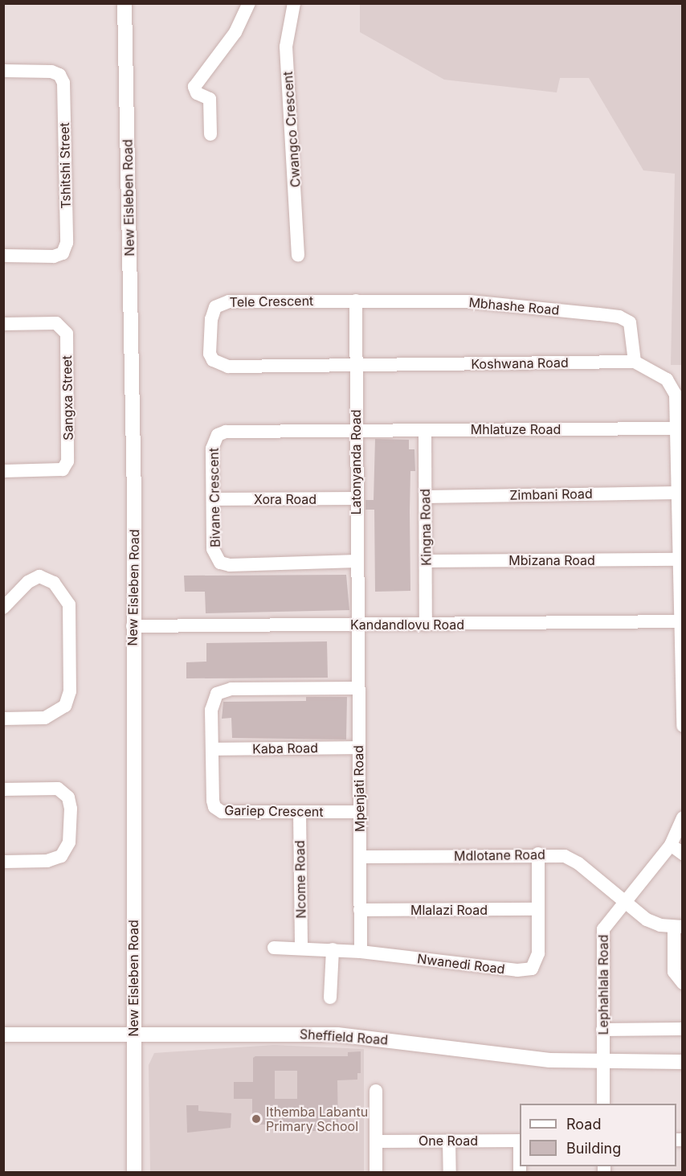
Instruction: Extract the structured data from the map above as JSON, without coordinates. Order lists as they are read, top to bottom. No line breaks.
{"streets":{"main road":["New Eisleben Road","Sheffield Road"],"street":["Cwangco Crescent","Tshitshi Street","Tele Crescent","Mbhashe Road","Koshwana Road","Sangxa Street","Mhlatuze Road","Latonyanda Road","Zimbani Road","Bivane Crescent","Xora Road","Kingna Road","Mbizana Road","Kandandlovu Road","Kaba Road","Mpenjati Road","Gariep Crescent","Mdlotane Road","Ncome Road","Mlalazi Road","Nwanedi Road","Lephahlala Road","One Road"]},"crossings":[["New Eisleben Road","Kandandlovu Road"],["New Eisleben Road","Sheffield Road"],["Tele Crescent","Mbhashe Road"],["Tele Crescent","Koshwana Road"],["Tele Crescent","Latonyanda Road"],["Mbhashe Road","Koshwana Road"],["Mbhashe Road","Latonyanda Road"],["Koshwana Road","Mhlatuze Road"],["Koshwana Road","Latonyanda Road"],["Mhlatuze Road","Latonyanda Road"],["Mhlatuze Road","Bivane Crescent"],["Mhlatuze Road","Kingna Road"],["Latonyanda Road","Bivane Crescent"],["Latonyanda Road","Xora Road"],["Latonyanda Road","Kandandlovu Road"],["Latonyanda Road","Mpenjati Road"],["Zimbani Road","Kingna Road"],["Bivane Crescent","Xora Road"],["Kingna Road","Mbizana Road"],["Kingna Road","Kandandlovu Road"],["Kandandlovu Road","Mpenjati Road"],["Kaba Road","Mpenjati Road"],["Kaba Road","Gariep Crescent"],["Mpenjati Road","Gariep Crescent"],["Mpenjati Road","Mdlotane Road"],["Mpenjati Road","Mlalazi Road"],["Mpenjati Road","Nwanedi Road"],["Gariep Crescent","Ncome Road"],["Mdlotane Road","Nwanedi Road"],["Mdlotane Road","Lephahlala Road"],["Ncome Road","Nwanedi Road"],["Mlalazi Road","Nwanedi Road"],["Lephahlala Road","Sheffield Road"]],"places":["Ithemba Labantu Primary School"],"legend":["Road","Building"]}
